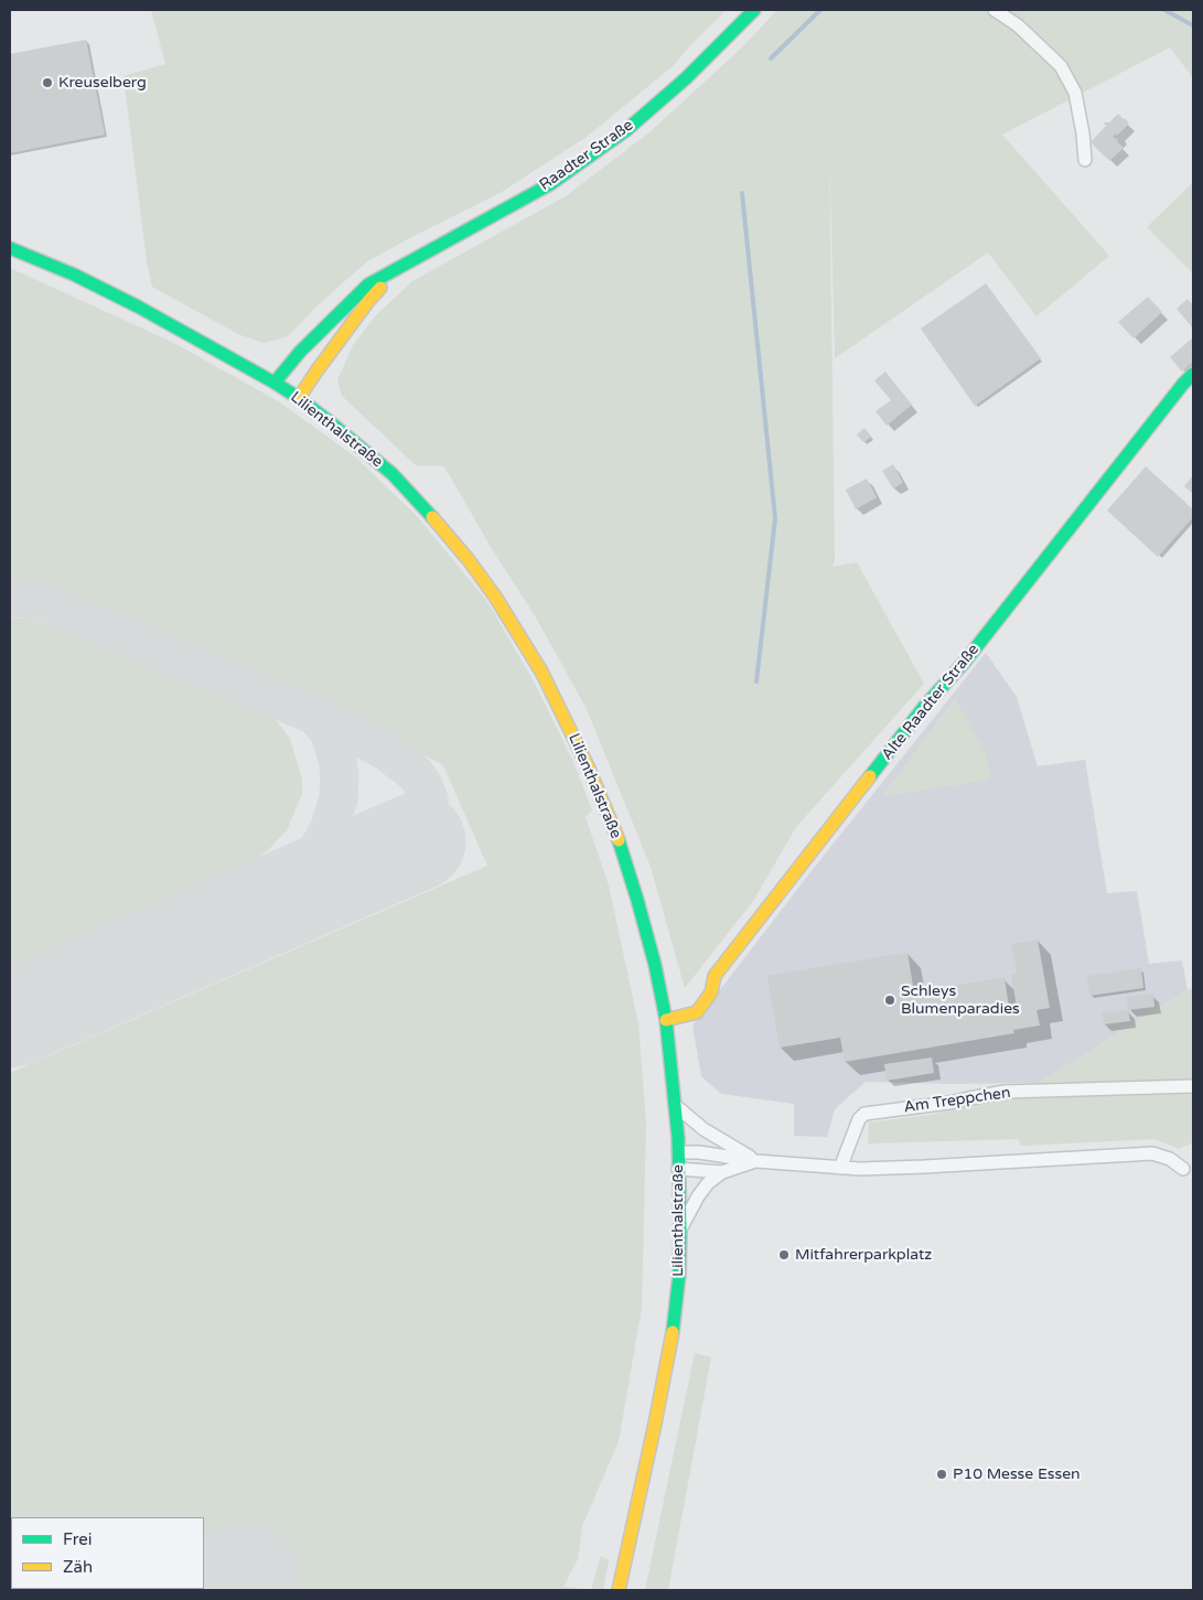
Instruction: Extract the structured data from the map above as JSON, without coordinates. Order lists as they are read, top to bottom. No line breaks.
{"streets":{"main road":["Raadter Straße","Lilienthalstraße","Alte Raadter Straße"],"street":["Am Treppchen"]},"crossings":[["Raadter Straße","Lilienthalstraße"],["Lilienthalstraße","Alte Raadter Straße"]],"places":["Kreuselberg","Schleys Blumenparadies","Mitfahrerparkplatz","P10 Messe Essen"],"legend":["Frei","Zäh"]}
